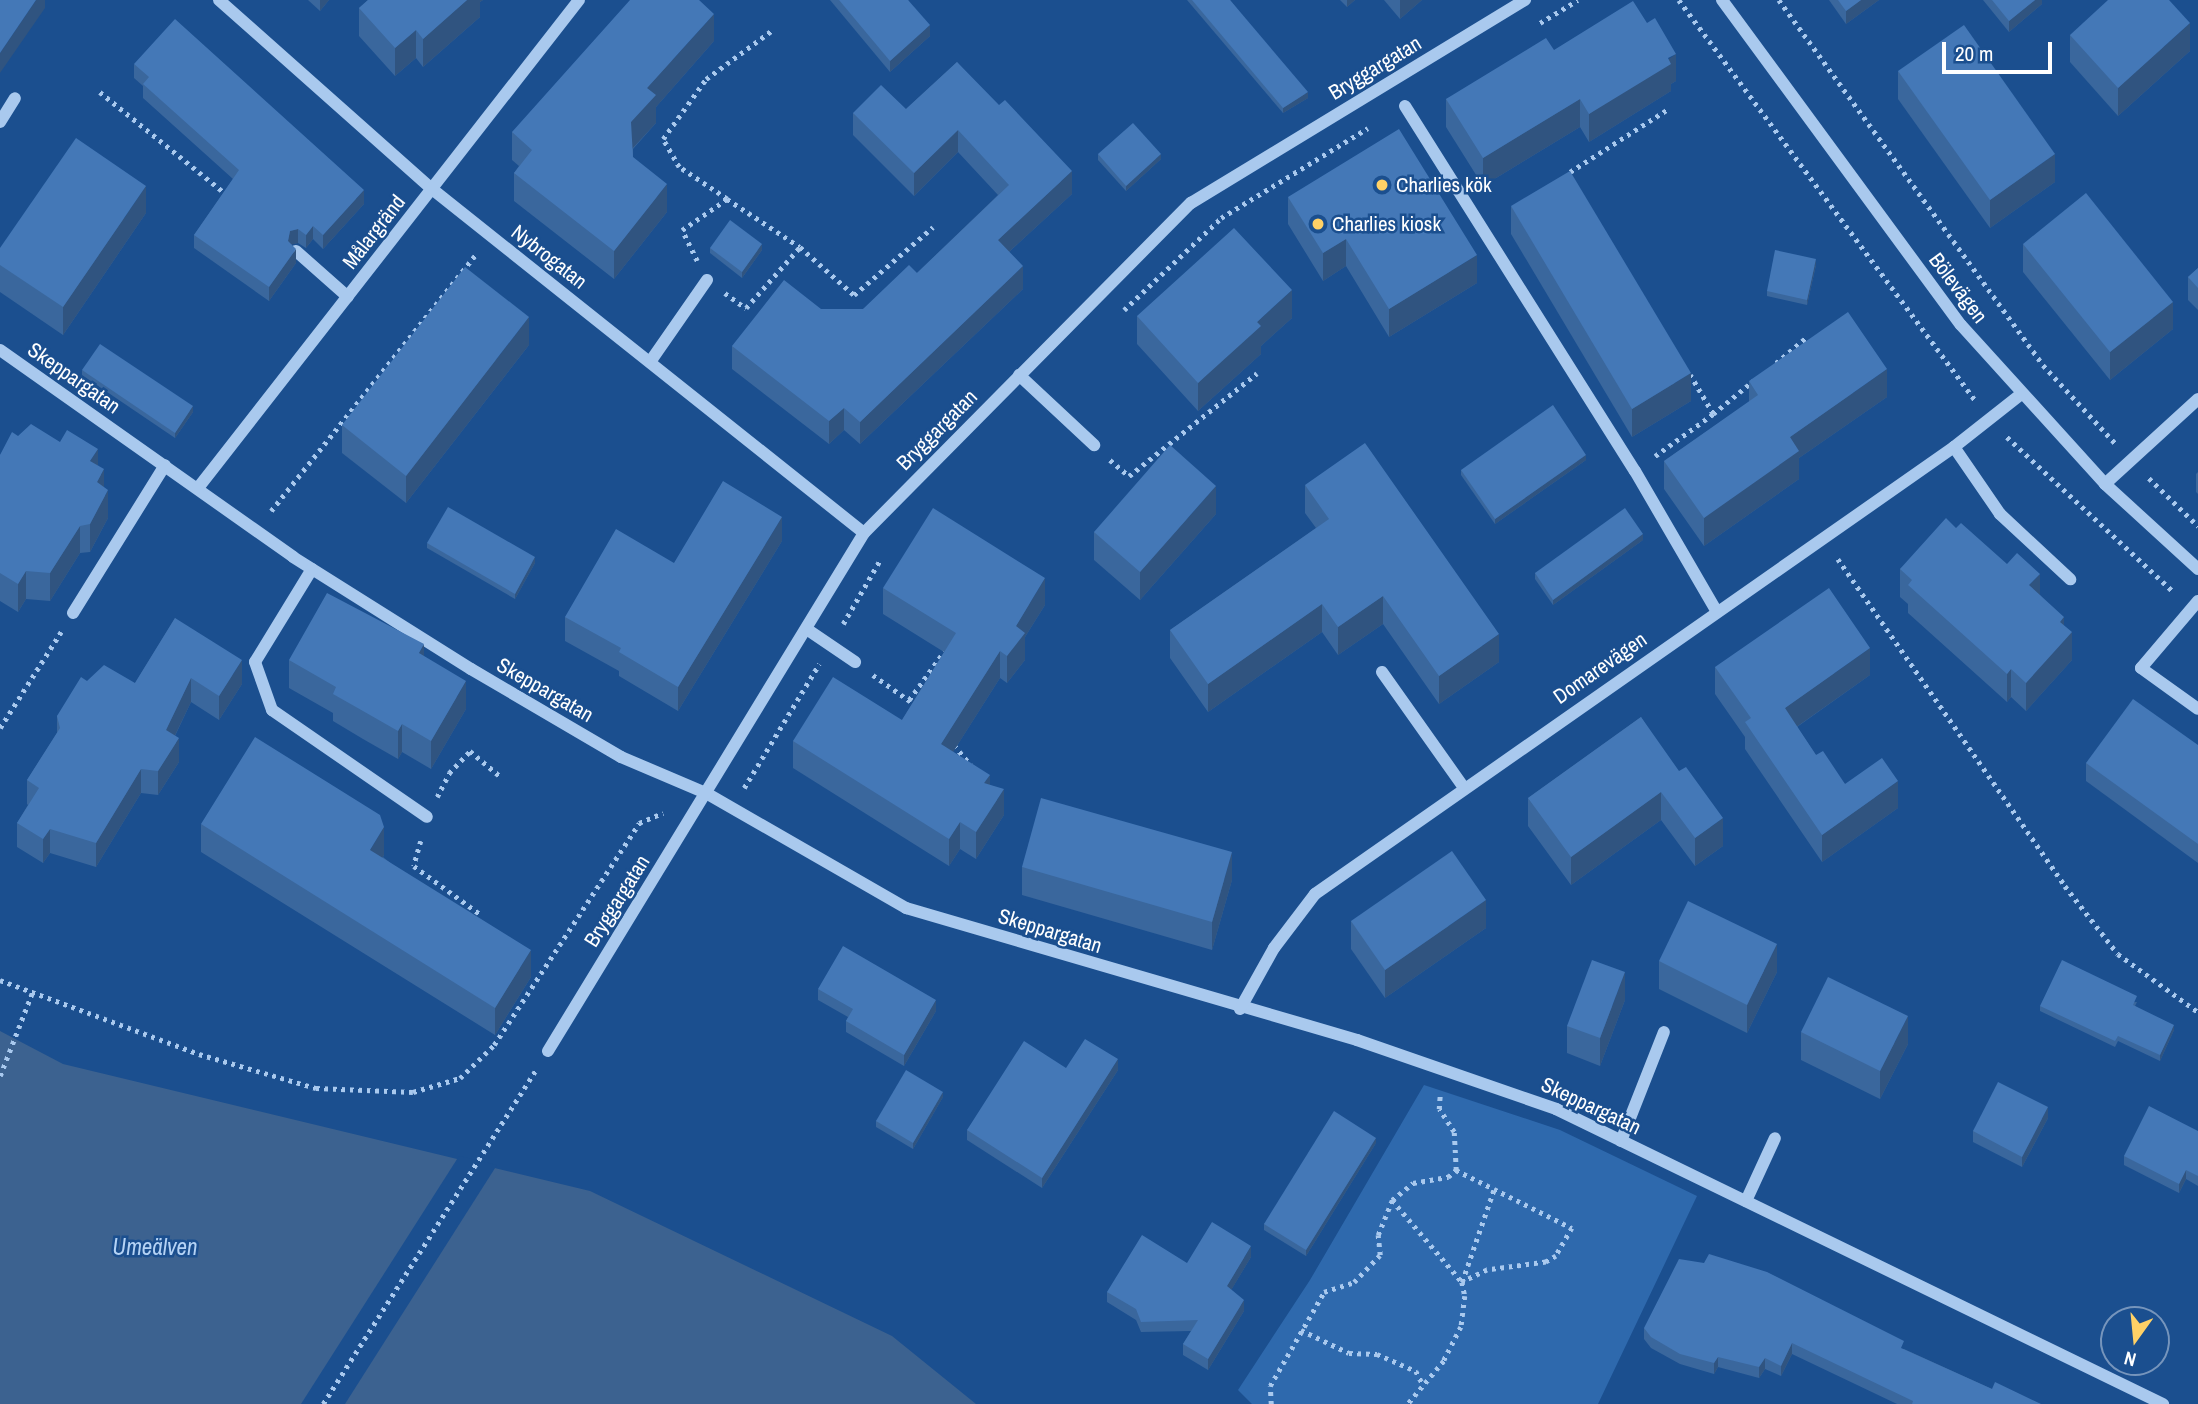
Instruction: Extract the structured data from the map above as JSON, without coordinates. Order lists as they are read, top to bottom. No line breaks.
{"streets":{"street":["Bryggargatan","Målargränd","Nybrogatan","Bölevägen","Skeppargatan","Domarevägen"]},"crossings":[["Bryggargatan","Nybrogatan"],["Bryggargatan","Skeppargatan"],["Målargränd","Nybrogatan"],["Målargränd","Skeppargatan"],["Bölevägen","Domarevägen"],["Skeppargatan","Domarevägen"]],"water":["Umeälven"],"places":["Charlies kök","Charlies kiosk"],"scale_bar":"20 m","north":"bottom"}
